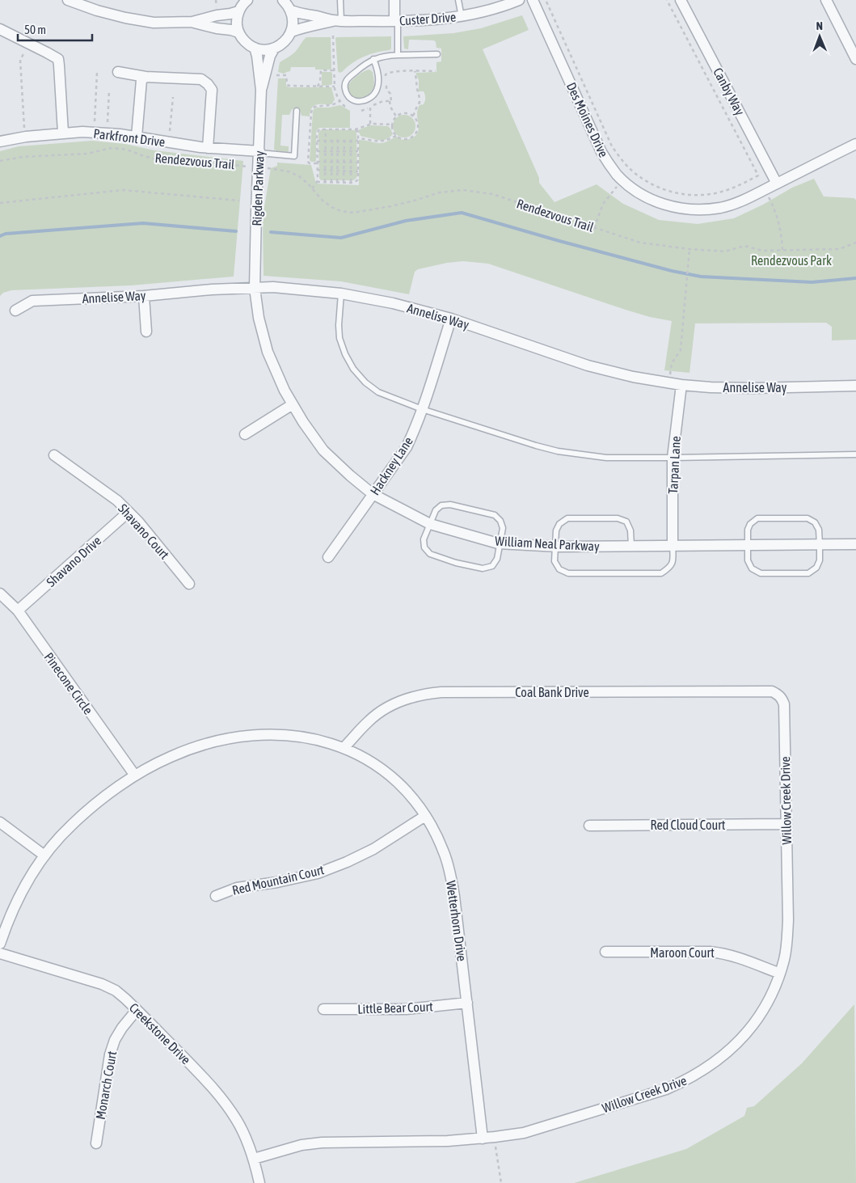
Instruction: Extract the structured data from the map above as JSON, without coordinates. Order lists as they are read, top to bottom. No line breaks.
{"streets":{"street":["Custer Drive","Canby Way","Des Moines Drive","Parkfront Drive","Rigden Parkway","Annelise Way","Tarpan Lane","Hackney Lane","Shavano Court","William Neal Parkway","Shavano Drive","Pinecone Circle","Coal Bank Drive","Willow Creek Drive","Red Cloud Court","Red Mountain Court","Wetterhorn Drive","Maroon Court","Little Bear Court","Creekstone Drive","Monarch Court"],"path":["Rendezvous Trail"]},"crossings":[["Canby Way","Des Moines Drive"],["Parkfront Drive","Rigden Parkway"],["Rigden Parkway","Annelise Way"],["Rigden Parkway","William Neal Parkway"],["Annelise Way","Tarpan Lane"],["Annelise Way","Hackney Lane"],["Annelise Way","William Neal Parkway"],["Tarpan Lane","William Neal Parkway"],["Hackney Lane","William Neal Parkway"],["Shavano Court","Shavano Drive"],["Shavano Drive","Pinecone Circle"],["Pinecone Circle","Wetterhorn Drive"],["Coal Bank Drive","Willow Creek Drive"],["Coal Bank Drive","Wetterhorn Drive"],["Willow Creek Drive","Red Cloud Court"],["Willow Creek Drive","Wetterhorn Drive"],["Willow Creek Drive","Maroon Court"],["Willow Creek Drive","Creekstone Drive"],["Red Mountain Court","Wetterhorn Drive"],["Wetterhorn Drive","Little Bear Court"],["Creekstone Drive","Monarch Court"]],"parks":["Rendezvous Park"],"scale_bar":"50 m","north":"top"}
